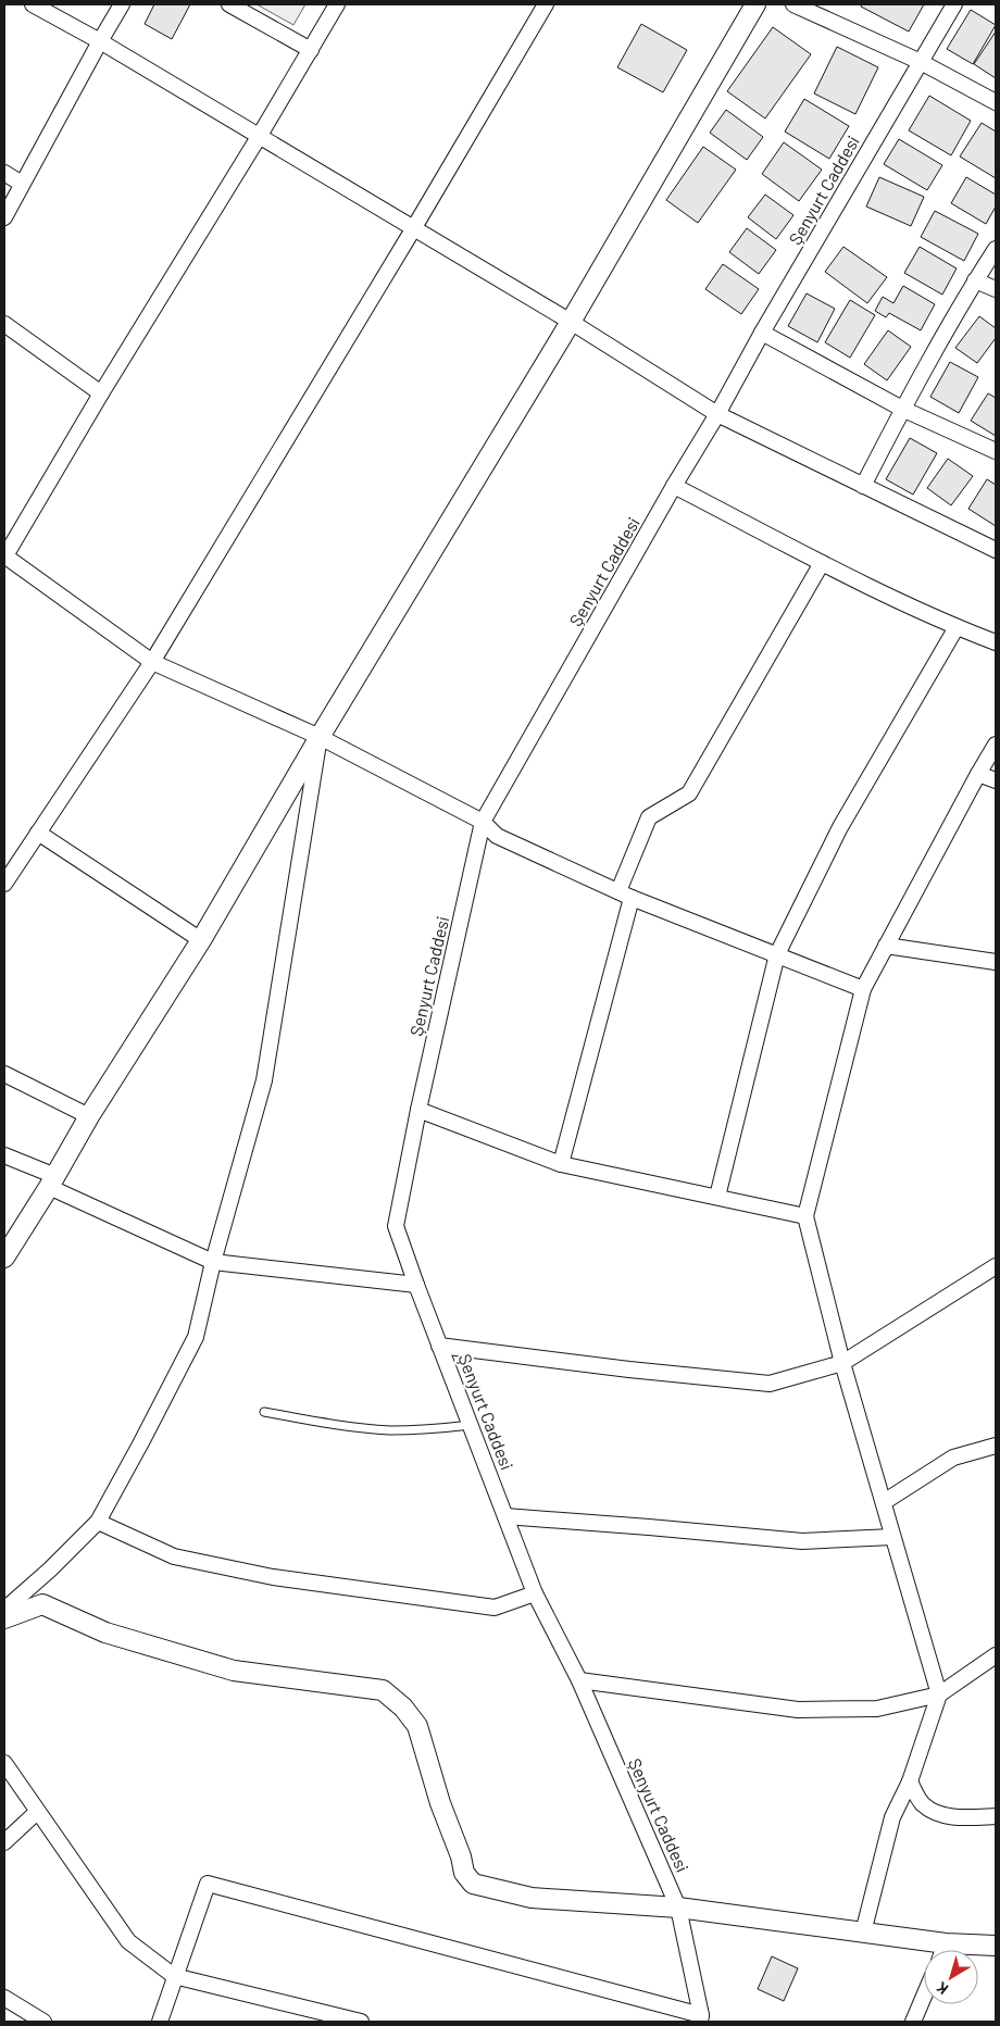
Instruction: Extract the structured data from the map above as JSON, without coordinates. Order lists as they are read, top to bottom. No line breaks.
{"streets":{"street":["Şenyurt Caddesi"]},"north":"bottom left"}
